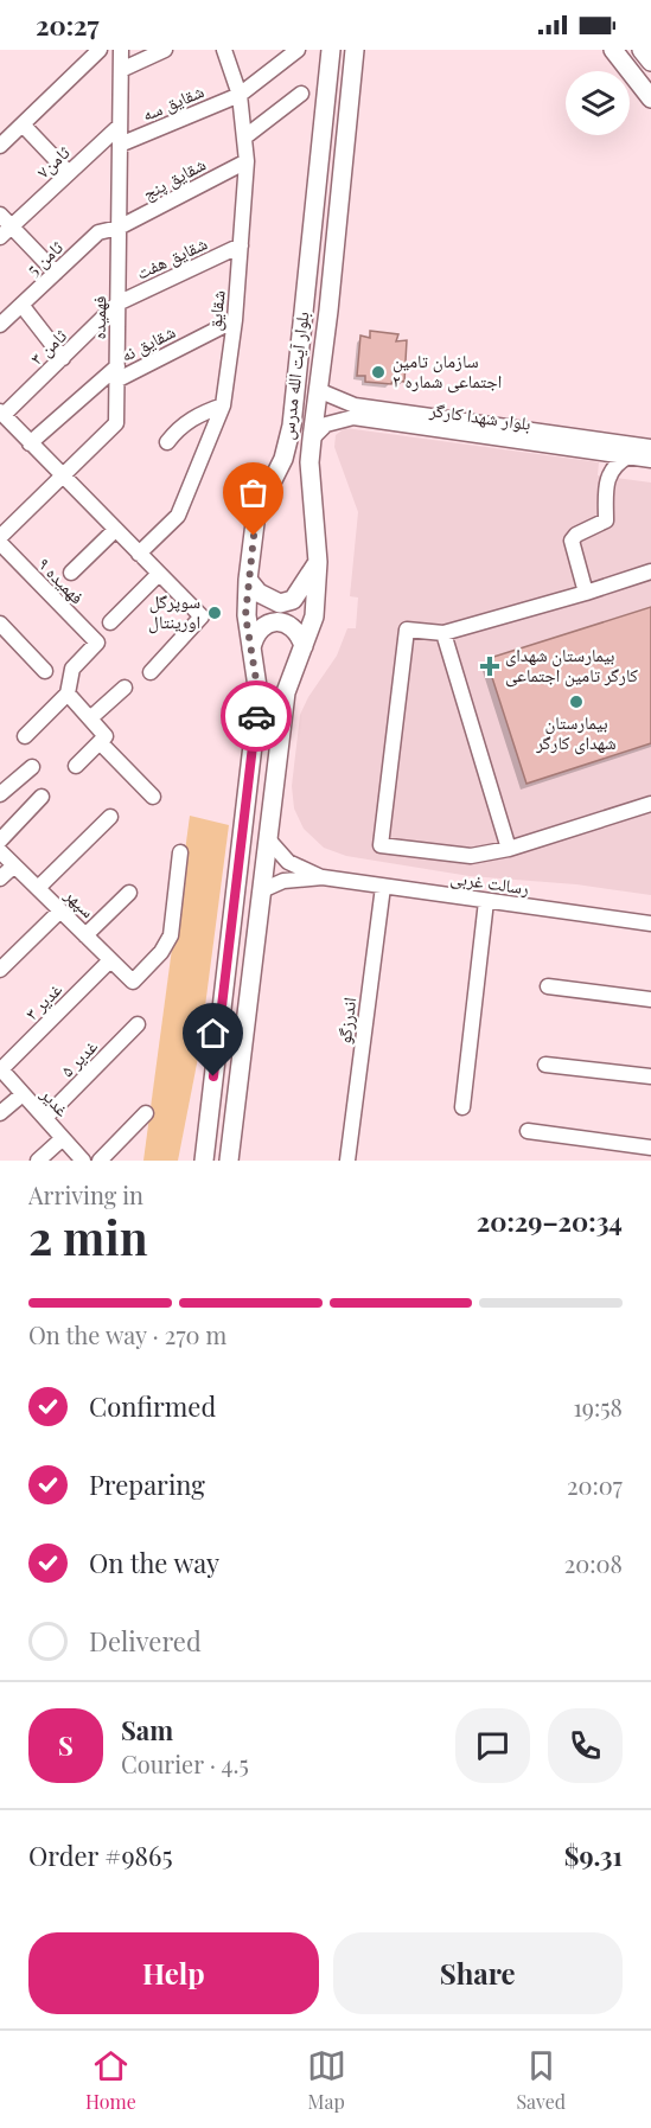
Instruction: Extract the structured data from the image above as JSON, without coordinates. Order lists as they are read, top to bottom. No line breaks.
{"streets":{"main road":["بلوار آیت الله مدرس"],"street":["شقایق سه","ثامن۷","شقایق پنج","ثامن 5","شقایق هفت","شقایق","فهمیده","شقایق نه","ثامن ۳","بلوار شهدا کارگر","فهمیده ۹","رسالت غربی","سپهر","غدیر ۳","اندرزگو","غدیر ۵","غدیر"]},"crossings":[["شقایق سه","شقایق"],["شقایق سه","فهمیده"],["ثامن۷","فهمیده"],["شقایق پنج","ثامن 5"],["شقایق پنج","شقایق"],["شقایق پنج","فهمیده"],["ثامن 5","فهمیده"],["شقایق هفت","شقایق"],["شقایق هفت","فهمیده"],["شقایق هفت","ثامن ۳"],["شقایق","شقایق نه"],["فهمیده","شقایق نه"],["فهمیده","ثامن ۳"],["بلوار آیت الله مدرس","بلوار شهدا کارگر"],["بلوار آیت الله مدرس","رسالت غربی"],["رسالت غربی","اندرزگو"],["سپهر","غدیر ۳"],["غدیر ۳","غدیر"],["غدیر ۵","غدیر"]],"places":{"other":["سازمان تامین اجتماعی شماره ۲","سوپرگل اورینتال","بیمارستان شهدای کارگر"],"health":["بیمارستان شهدای کارگر تامین اجتماعی"]},"page":{"status":"20:27","heading":["2 min","Arriving in","20:29–20:34"],"panel":["Sam","Courier · 4.5","Order #9865","$9.31"],"bar":"On the way · 270 m","list":[["Confirmed","19:58"],["Preparing","20:07"],["On the way","20:08"],"Delivered"],"round":"S","buttons":["Help","Share"],"tabs":["Home","Map","Saved"]}}
